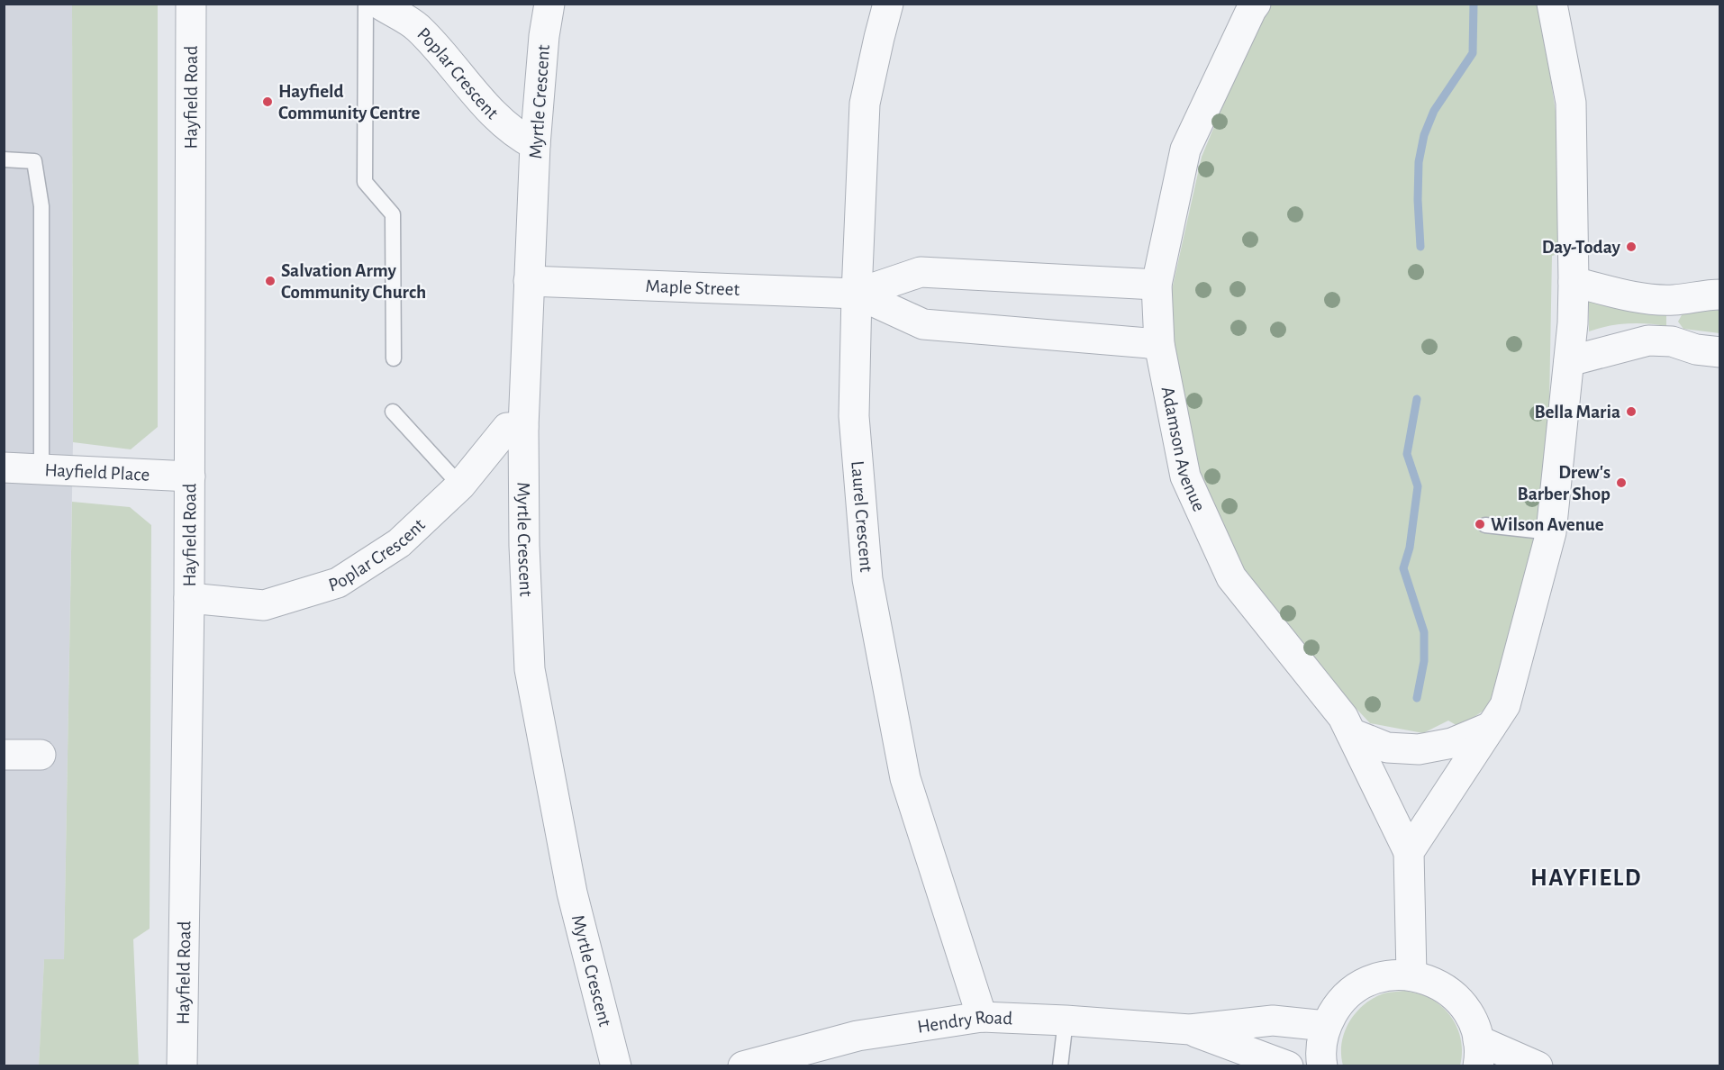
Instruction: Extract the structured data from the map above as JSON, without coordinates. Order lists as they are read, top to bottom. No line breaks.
{"streets":{"street":["Poplar Crescent","Hayfield Road","Myrtle Crescent","Maple Street","Adamson Avenue","Hayfield Place","Laurel Crescent","Hendry Road"]},"crossings":[["Poplar Crescent","Hayfield Road"],["Poplar Crescent","Myrtle Crescent"],["Hayfield Road","Hayfield Place"],["Myrtle Crescent","Maple Street"],["Maple Street","Adamson Avenue"],["Maple Street","Laurel Crescent"],["Laurel Crescent","Hendry Road"]],"districts":["HAYFIELD"],"places":["Hayfield Community Centre","Day-Today","Salvation Army Community Church","Bella Maria","Drew's Barber Shop","Wilson Avenue"]}
